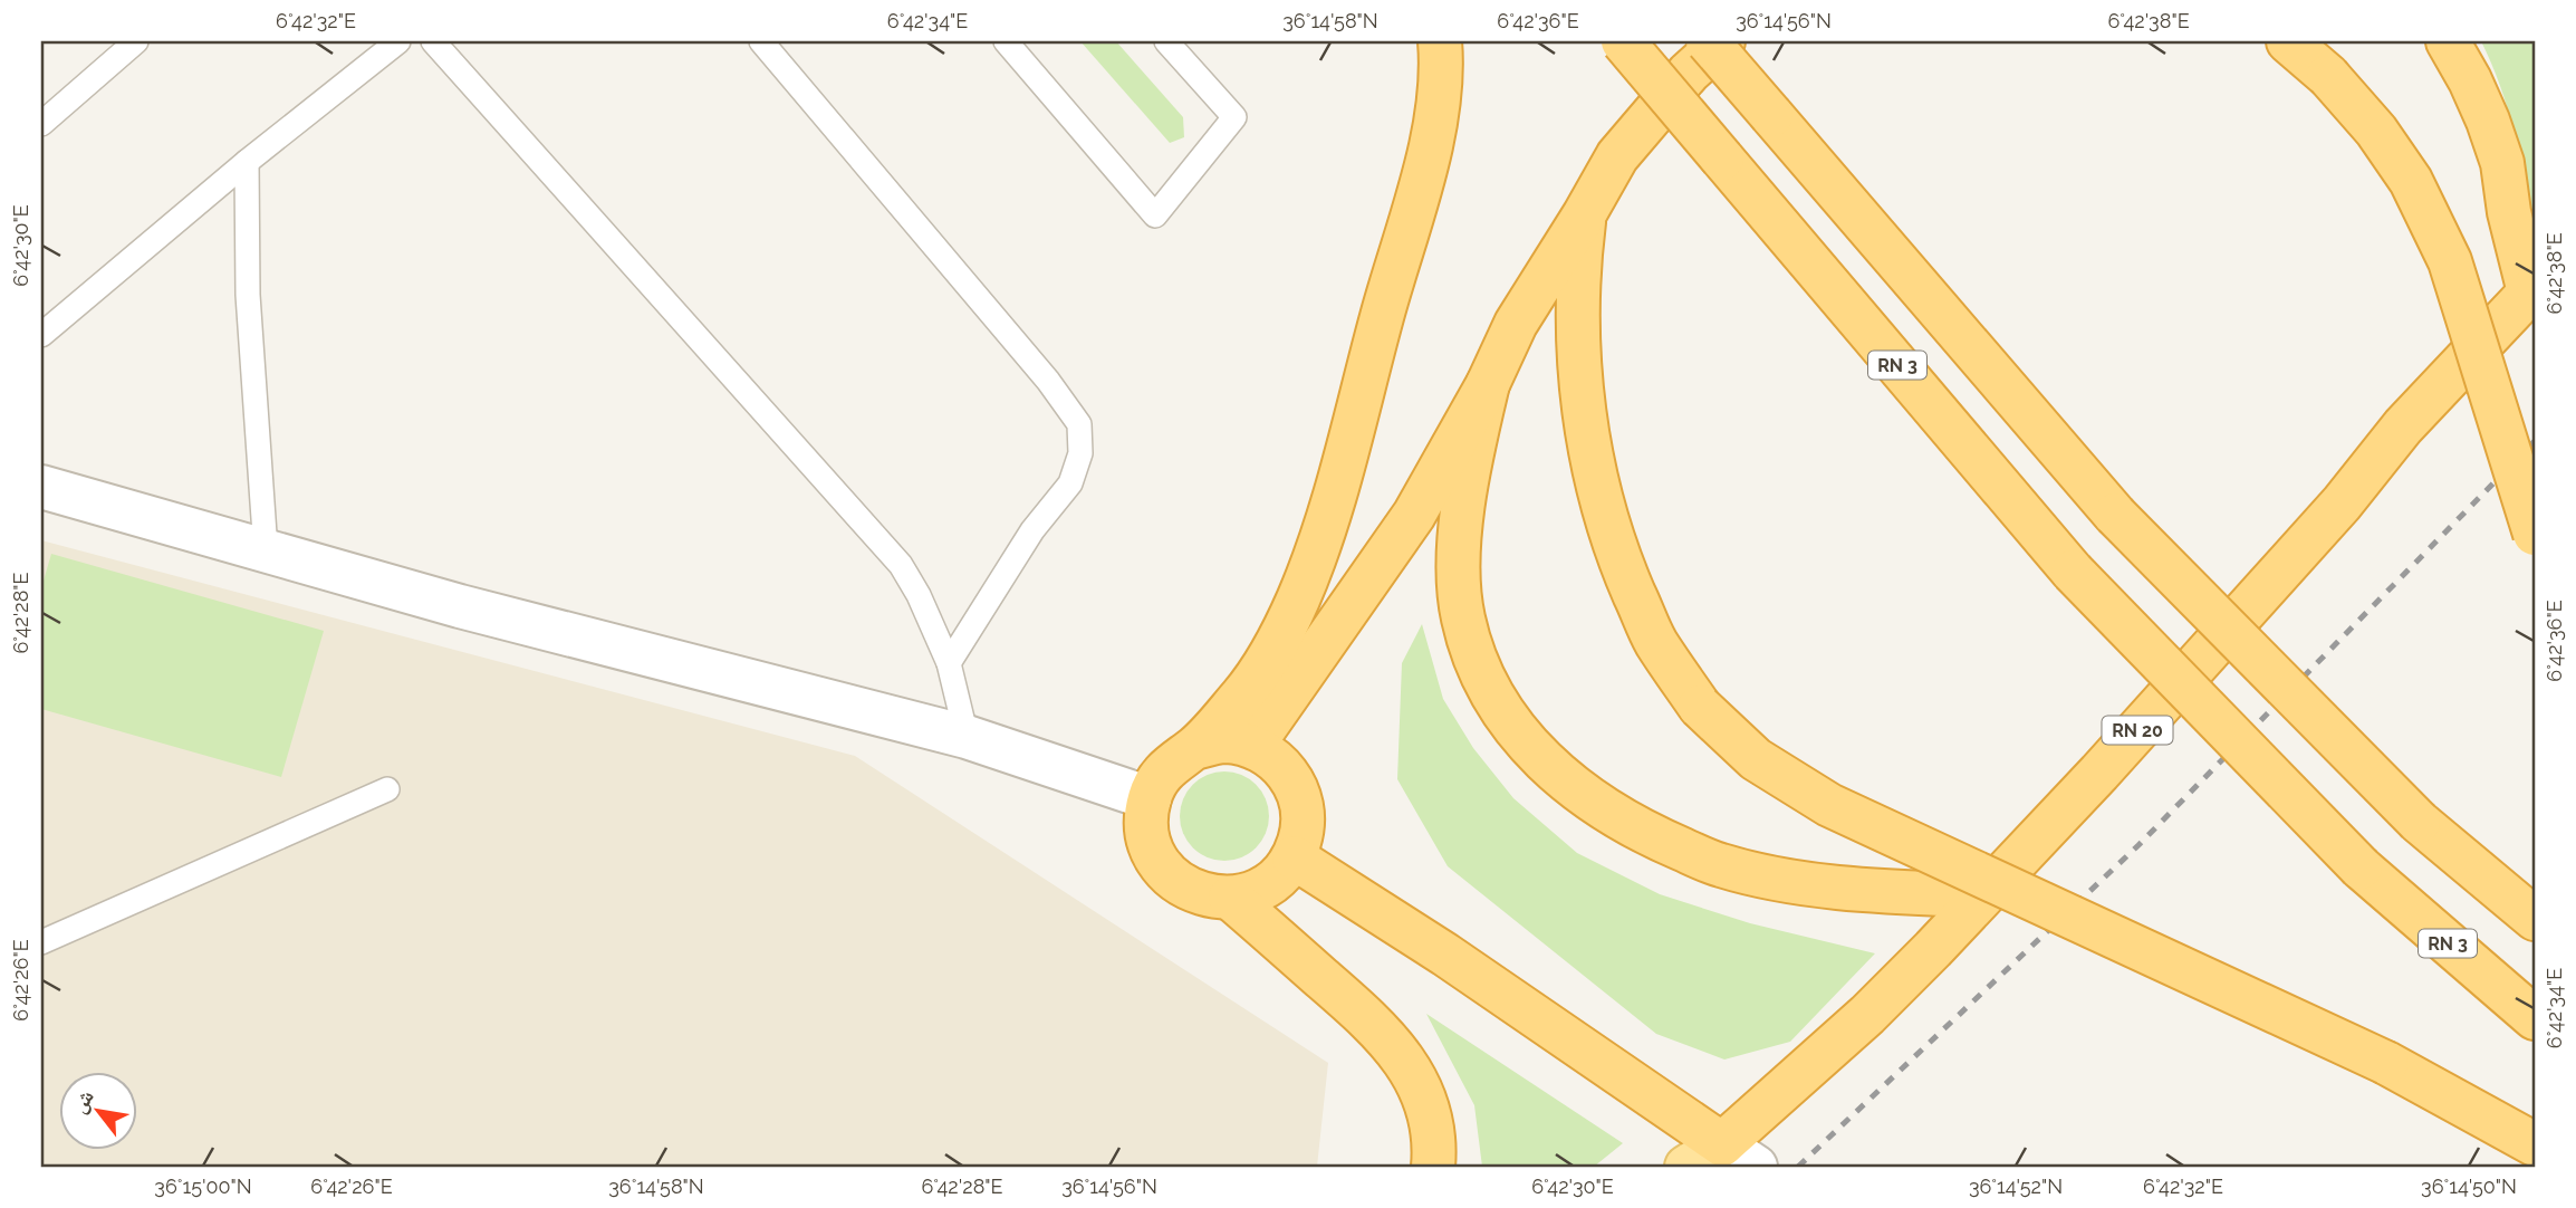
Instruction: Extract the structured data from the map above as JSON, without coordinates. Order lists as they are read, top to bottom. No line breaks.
{"streets":{"highway":["RN 3","RN 20"]},"north":"top left","coordinates":["6°42'32\"E","6°42'34\"E","36°14'58\"N","6°42'36\"E","36°14'56\"N","6°42'38\"E","6°42'30\"E","6°42'28\"E","6°42'26\"E","36°15'00\"N","36°14'52\"N","36°14'50\"N"]}
